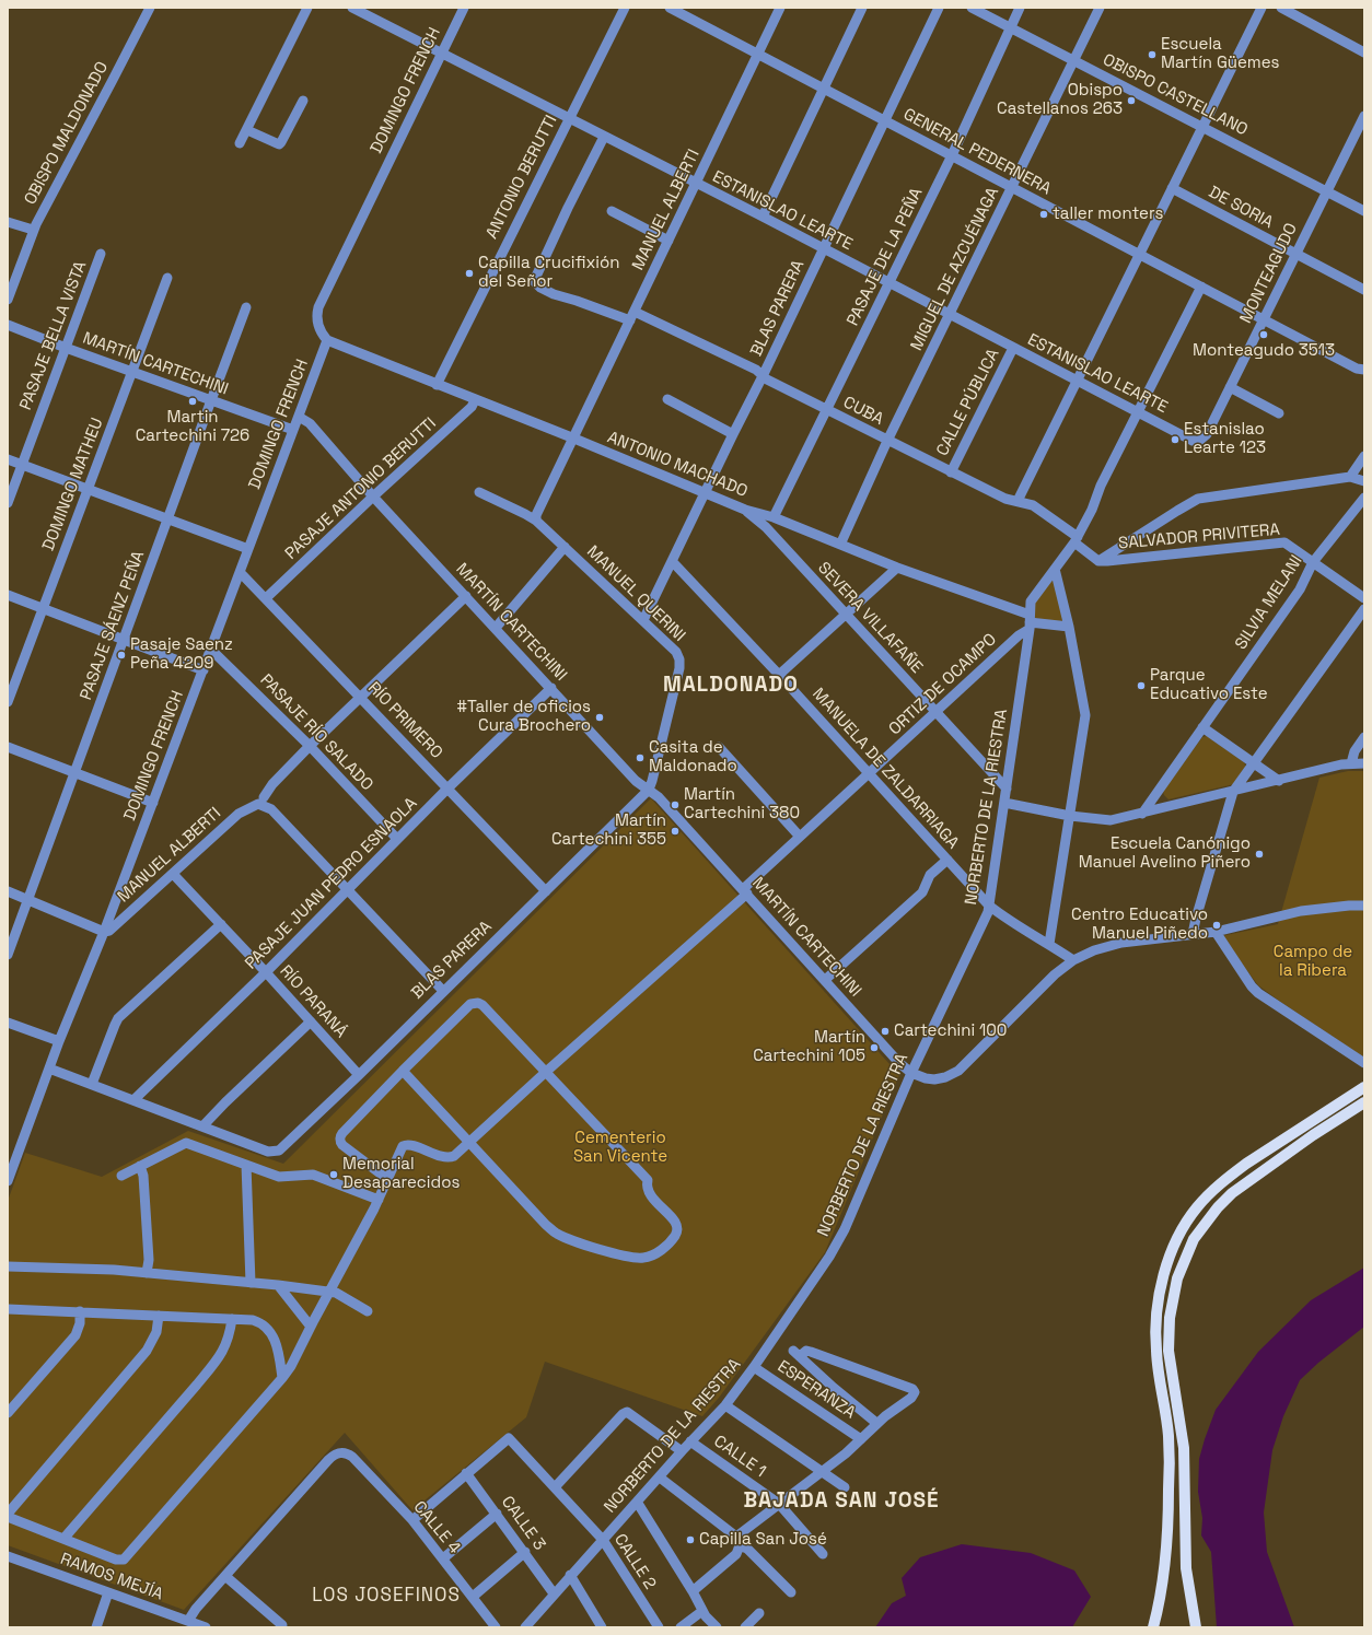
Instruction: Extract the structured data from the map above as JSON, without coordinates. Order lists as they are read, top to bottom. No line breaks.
{"streets":{"street":["DOMINGO FRENCH","OBISPO CASTELLANO","OBISPO MALDONADO","GENERAL PEDERNERA","ANTONIO BERUTTI","DE SORIA","MANUEL ALBERTI","ESTANISLAO LEARTE","PASAJE DE LA PEÑA","MIGUEL DE AZCUÉNAGA","MONTEAGUDO","BLAS PARERA","PASAJE BELLA VISTA","MARTÍN CARTECHINI","CALLE PÚBLICA","CUBA","ANTONIO MACHADO","DOMINGO MATHEU","PASAJE ANTONIO BERUTTI","SALVADOR PRIVITERA","MANUEL QUERINI","SILVIA MELANI","SEVERA VILLAFAÑE","PASAJE SÁENZ PEÑA","ORTIZ DE OCAMPO","RÍO PRIMERO","PASAJE RÍO SALADO","MANUELA DE ZALDARRIAGA","NORBERTO DE LA RIESTRA","PASAJE JUAN PEDRO ESNAOLA","RÍO PARANÁ","ESPERANZA","CALLE 1","CALLE 3","CALLE 4","CALLE 2","RAMOS MEJÍA"]},"crossings":[["DOMINGO FRENCH","MANUEL ALBERTI"],["DOMINGO FRENCH","ESTANISLAO LEARTE"],["DOMINGO FRENCH","MARTÍN CARTECHINI"],["DOMINGO FRENCH","ANTONIO MACHADO"],["DOMINGO FRENCH","RÍO PRIMERO"],["DOMINGO FRENCH","PASAJE RÍO SALADO"],["OBISPO CASTELLANO","PASAJE DE LA PEÑA"],["OBISPO CASTELLANO","MIGUEL DE AZCUÉNAGA"],["OBISPO CASTELLANO","MONTEAGUDO"],["GENERAL PEDERNERA","MANUEL ALBERTI"],["GENERAL PEDERNERA","PASAJE DE LA PEÑA"],["GENERAL PEDERNERA","MIGUEL DE AZCUÉNAGA"],["GENERAL PEDERNERA","MONTEAGUDO"],["GENERAL PEDERNERA","BLAS PARERA"],["GENERAL PEDERNERA","NORBERTO DE LA RIESTRA"],["ANTONIO BERUTTI","ESTANISLAO LEARTE"],["ANTONIO BERUTTI","ANTONIO MACHADO"],["DE SORIA","MONTEAGUDO"],["MANUEL ALBERTI","ESTANISLAO LEARTE"],["MANUEL ALBERTI","MARTÍN CARTECHINI"],["MANUEL ALBERTI","CUBA"],["MANUEL ALBERTI","ANTONIO MACHADO"],["MANUEL ALBERTI","MANUEL QUERINI"],["MANUEL ALBERTI","RÍO PRIMERO"],["MANUEL ALBERTI","PASAJE RÍO SALADO"],["MANUEL ALBERTI","RÍO PARANÁ"],["ESTANISLAO LEARTE","PASAJE DE LA PEÑA"],["ESTANISLAO LEARTE","MIGUEL DE AZCUÉNAGA"],["ESTANISLAO LEARTE","MONTEAGUDO"],["ESTANISLAO LEARTE","BLAS PARERA"],["ESTANISLAO LEARTE","CALLE PÚBLICA"],["ESTANISLAO LEARTE","CUBA"],["ESTANISLAO LEARTE","NORBERTO DE LA RIESTRA"],["PASAJE DE LA PEÑA","CUBA"],["PASAJE DE LA PEÑA","ANTONIO MACHADO"],["MIGUEL DE AZCUÉNAGA","CUBA"],["MIGUEL DE AZCUÉNAGA","ANTONIO MACHADO"],["BLAS PARERA","MARTÍN CARTECHINI"],["BLAS PARERA","CUBA"],["BLAS PARERA","ANTONIO MACHADO"],["BLAS PARERA","MANUEL QUERINI"],["BLAS PARERA","RÍO PRIMERO"],["BLAS PARERA","MANUELA DE ZALDARRIAGA"],["BLAS PARERA","RÍO PARANÁ"],["PASAJE BELLA VISTA","MARTÍN CARTECHINI"],["MARTÍN CARTECHINI","DOMINGO MATHEU"],["MARTÍN CARTECHINI","PASAJE ANTONIO BERUTTI"],["MARTÍN CARTECHINI","MANUEL QUERINI"],["MARTÍN CARTECHINI","PASAJE SÁENZ PEÑA"],["MARTÍN CARTECHINI","ORTIZ DE OCAMPO"],["MARTÍN CARTECHINI","MANUELA DE ZALDARRIAGA"],["MARTÍN CARTECHINI","NORBERTO DE LA RIESTRA"],["MARTÍN CARTECHINI","PASAJE JUAN PEDRO ESNAOLA"],["CALLE PÚBLICA","CUBA"],["CUBA","SALVADOR PRIVITERA"],["CUBA","NORBERTO DE LA RIESTRA"],["ANTONIO MACHADO","PASAJE ANTONIO BERUTTI"],["ANTONIO MACHADO","SEVERA VILLAFAÑE"],["ANTONIO MACHADO","ORTIZ DE OCAMPO"],["ANTONIO MACHADO","NORBERTO DE LA RIESTRA"],["PASAJE ANTONIO BERUTTI","RÍO PRIMERO"],["SALVADOR PRIVITERA","SILVIA MELANI"],["SEVERA VILLAFAÑE","ORTIZ DE OCAMPO"],["SEVERA VILLAFAÑE","NORBERTO DE LA RIESTRA"],["ORTIZ DE OCAMPO","MANUELA DE ZALDARRIAGA"],["ORTIZ DE OCAMPO","NORBERTO DE LA RIESTRA"],["RÍO PRIMERO","PASAJE JUAN PEDRO ESNAOLA"],["PASAJE RÍO SALADO","PASAJE JUAN PEDRO ESNAOLA"],["MANUELA DE ZALDARRIAGA","NORBERTO DE LA RIESTRA"],["NORBERTO DE LA RIESTRA","ESPERANZA"],["NORBERTO DE LA RIESTRA","CALLE 1"],["NORBERTO DE LA RIESTRA","CALLE 3"],["NORBERTO DE LA RIESTRA","CALLE 2"],["PASAJE JUAN PEDRO ESNAOLA","RÍO PARANÁ"],["CALLE 3","CALLE 2"]],"districts":["MALDONADO","BAJADA SAN JOSÉ","LOS JOSEFINOS"],"parks":["Campo de la Ribera","Cementerio San Vicente"],"places":["Escuela Martín Güemes","Obispo Castellanos 263","taller monters","Capilla Crucifixión del Señor","Monteagudo 3513","Martin Cartechini 726","Estanislao Learte 123","Pasaje Saenz Peña 4209","Parque Educativo Este","#Taller de oficios Cura Brochero","Casita de Maldonado","Martín Cartechini 380","Martín Cartechini 355","Escuela Canónigo Manuel Avelino Piñero","Centro Educativo Manuel Piñedo","Cartechini 100","Martín Cartechini 105","Memorial Desaparecidos","Capilla San José"]}
